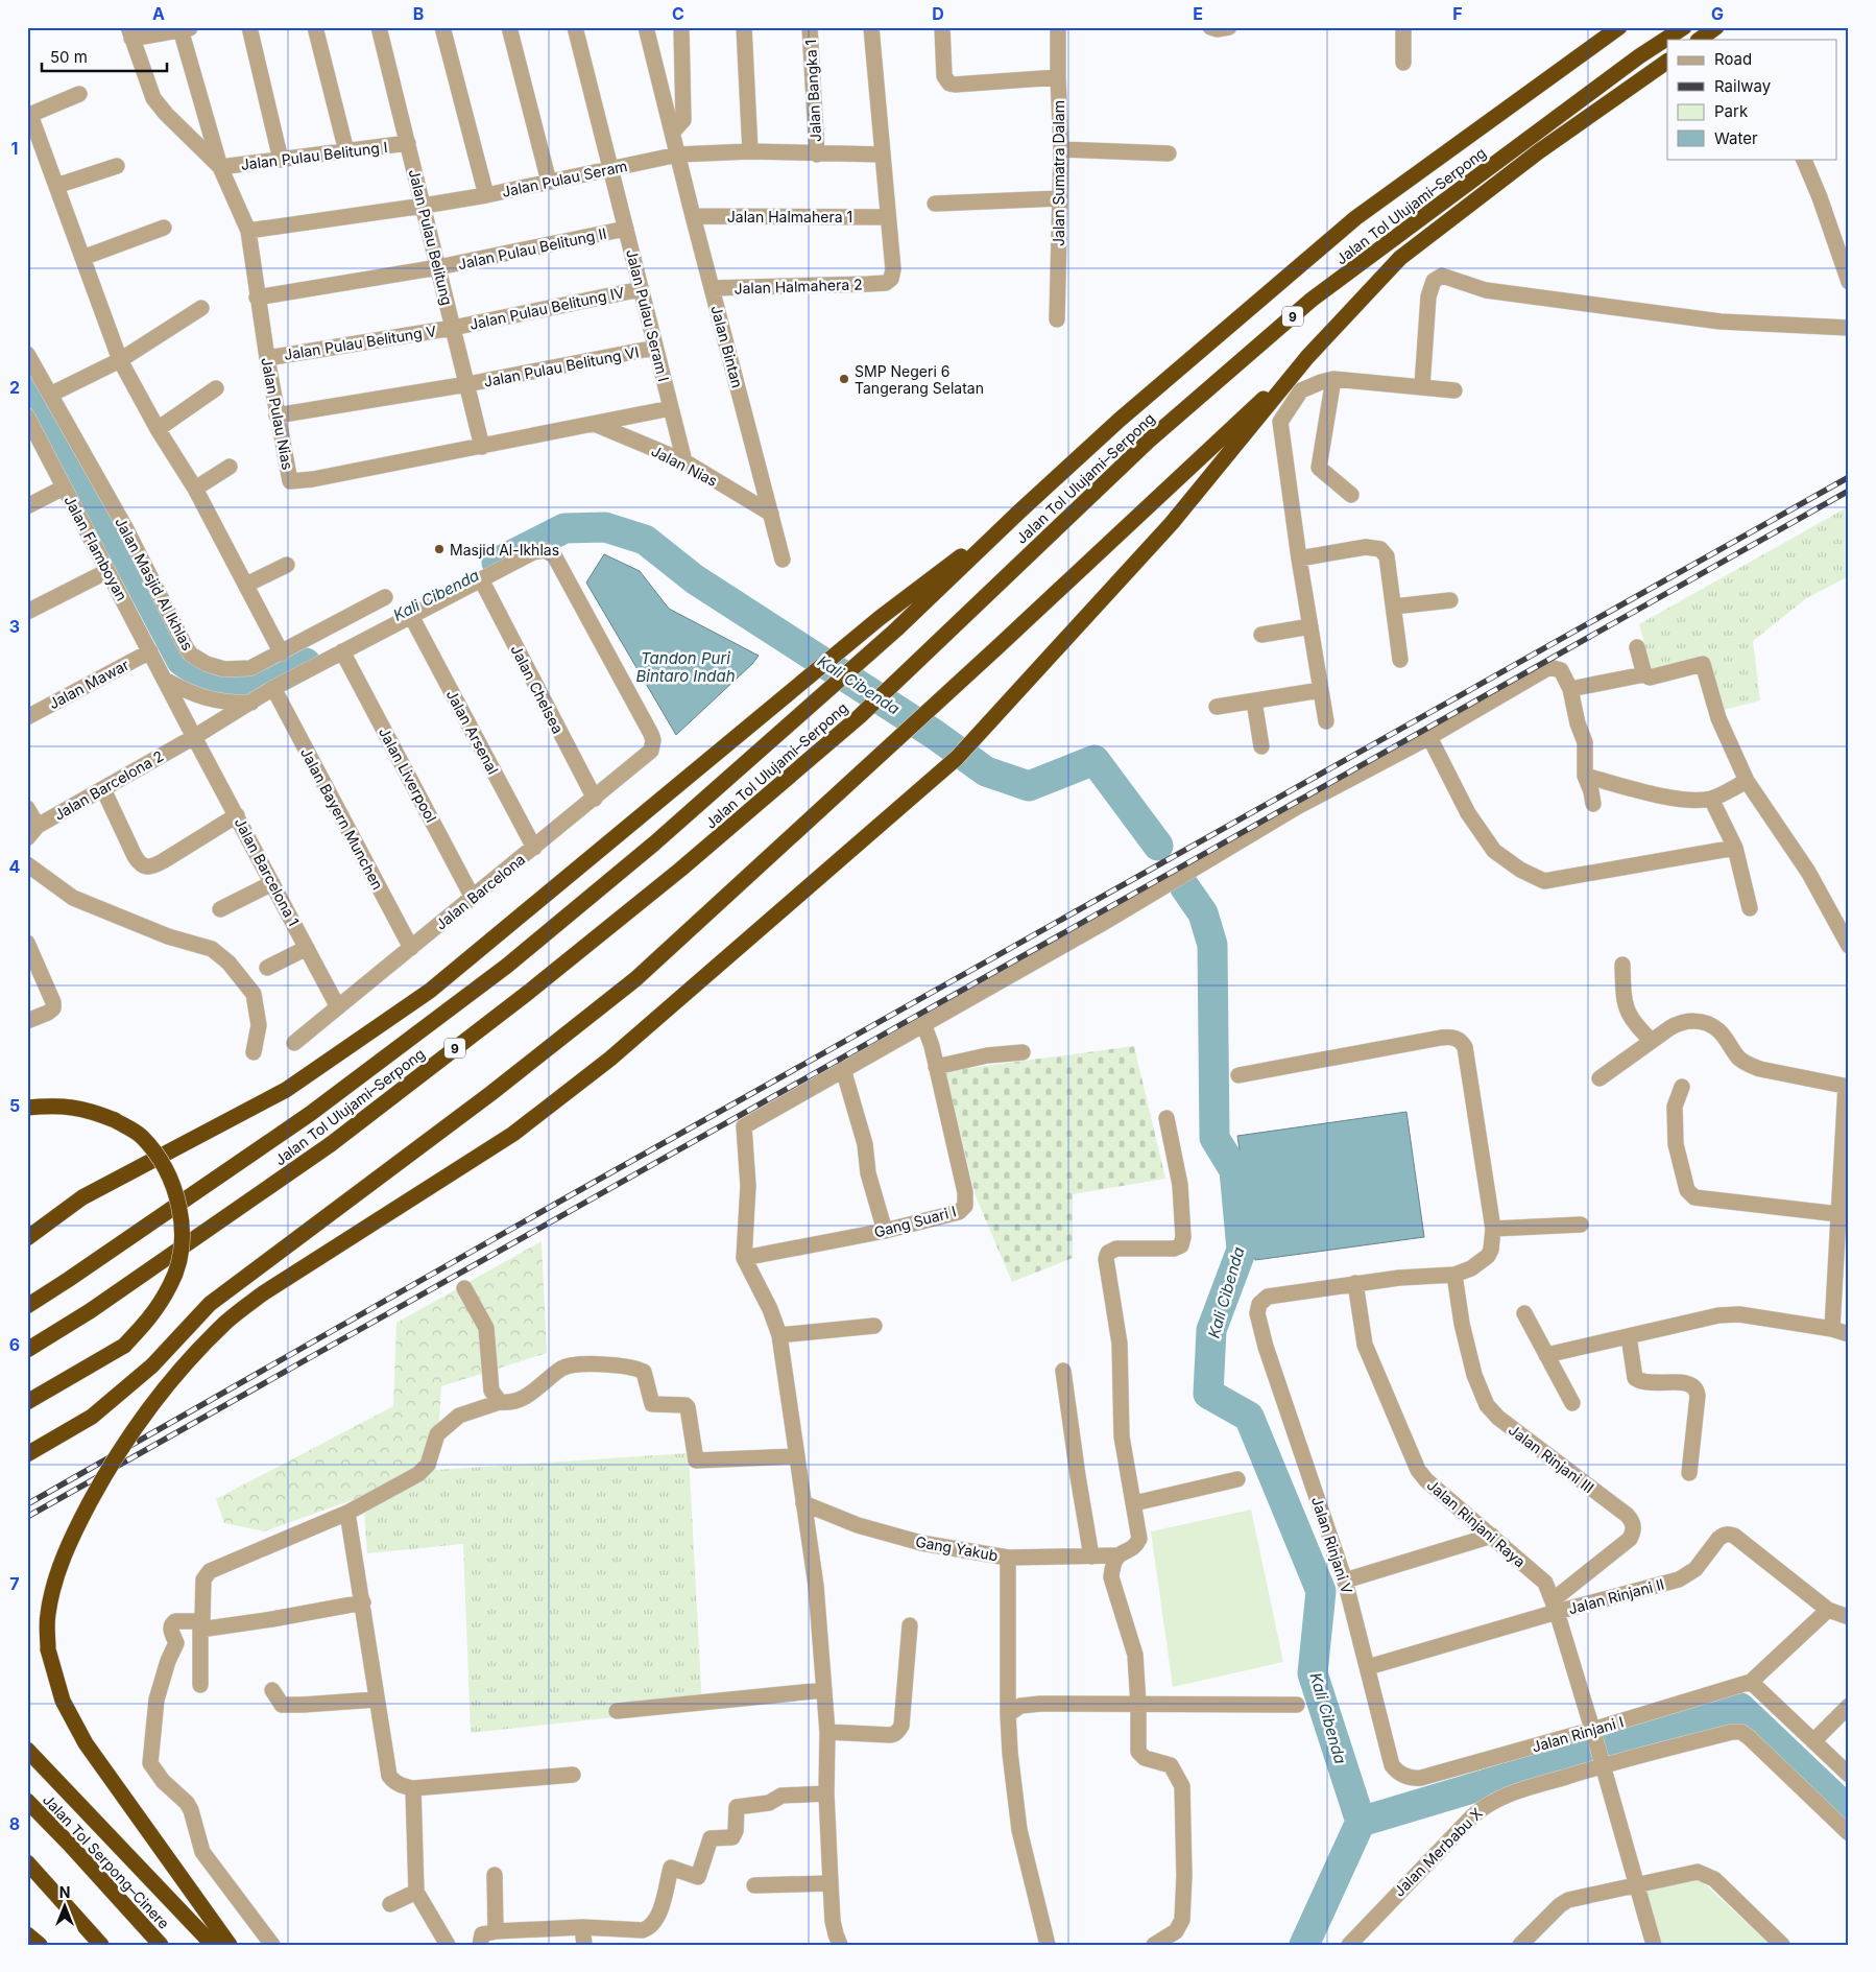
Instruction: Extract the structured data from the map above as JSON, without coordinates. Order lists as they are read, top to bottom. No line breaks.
{"streets":{"highway":["Jalan Tol Ulujami–Serpong","9","Jalan Tol Serpong–Cinere"],"street":["Jalan Bangka 1","Jalan Pulau Belitung I","Jalan Sumatra Dalam","Jalan Pulau Seram","Jalan Halmahera 1","Jalan Pulau Belitung","Jalan Pulau Belitung II","Jalan Halmahera 2","Jalan Pulau Belitung IV","Jalan Pulau Seram I","Jalan Pulau Belitung V","Jalan Bintan","Jalan Pulau Belitung VI","Jalan Pulau Nias","Jalan Nias","Jalan Flamboyan","Jalan Masjid Al Ikhlas","Jalan Mawar","Jalan Chelsea","Jalan Arsenal","Jalan Liverpool","Jalan Barcelona 2","Jalan Bayern Munchen","Jalan Barcelona 1","Jalan Barcelona","Gang Suari I","Jalan Rinjani III","Jalan Rinjani Raya","Jalan Rinjani V","Gang Yakub","Jalan Rinjani II","Jalan Rinjani I","Jalan Merbabu X"]},"crossings":[["Jalan Bangka 1","Jalan Pulau Seram"],["Jalan Pulau Belitung I","Jalan Pulau Belitung"],["Jalan Pulau Belitung I","Jalan Pulau Nias"],["Jalan Pulau Seram","Jalan Pulau Belitung"],["Jalan Pulau Seram","Jalan Pulau Seram I"],["Jalan Pulau Seram","Jalan Bintan"],["Jalan Pulau Seram","Jalan Pulau Nias"],["Jalan Halmahera 1","Jalan Halmahera 2"],["Jalan Halmahera 1","Jalan Bintan"],["Jalan Pulau Belitung","Jalan Pulau Belitung II"],["Jalan Pulau Belitung","Jalan Pulau Belitung IV"],["Jalan Pulau Belitung","Jalan Pulau Belitung V"],["Jalan Pulau Belitung","Jalan Pulau Belitung VI"],["Jalan Pulau Belitung","Jalan Pulau Nias"],["Jalan Pulau Belitung II","Jalan Pulau Seram I"],["Jalan Pulau Belitung II","Jalan Pulau Nias"],["Jalan Halmahera 2","Jalan Bintan"],["Jalan Pulau Belitung IV","Jalan Pulau Seram I"],["Jalan Pulau Belitung IV","Jalan Pulau Belitung V"],["Jalan Pulau Seram I","Jalan Pulau Belitung VI"],["Jalan Pulau Seram I","Jalan Pulau Nias"],["Jalan Pulau Seram I","Jalan Nias"],["Jalan Pulau Belitung V","Jalan Pulau Nias"],["Jalan Bintan","Jalan Nias"],["Jalan Pulau Belitung VI","Jalan Pulau Nias"],["Jalan Pulau Nias","Jalan Nias"],["Jalan Flamboyan","Jalan Mawar"],["Jalan Flamboyan","Jalan Barcelona 2"],["Jalan Flamboyan","Jalan Barcelona 1"],["Jalan Chelsea","Jalan Barcelona"],["Jalan Arsenal","Jalan Barcelona"],["Jalan Liverpool","Jalan Barcelona"],["Jalan Barcelona 2","Jalan Barcelona 1"],["Jalan Bayern Munchen","Jalan Barcelona"],["Jalan Barcelona 1","Jalan Barcelona"],["Jalan Rinjani III","Jalan Rinjani Raya"],["Jalan Rinjani III","Jalan Rinjani II"],["Jalan Rinjani Raya","Jalan Rinjani V"],["Jalan Rinjani Raya","Jalan Rinjani II"],["Jalan Rinjani Raya","Jalan Rinjani I"],["Jalan Rinjani Raya","Jalan Merbabu X"],["Jalan Rinjani V","Jalan Rinjani II"],["Jalan Rinjani V","Jalan Rinjani I"]],"water":["Kali Cibenda","Tandon Puri Bintaro Indah"],"places":["SMP Negeri 6 Tangerang Selatan","Masjid Al-Ikhlas"],"legend":["Road","Railway","Park","Water"],"scale_bar":"50 m","north":"top","grid":{"columns":["A","B","C","D","E","F","G"],"rows":["1","2","3","4","5","6","7","8"]}}
